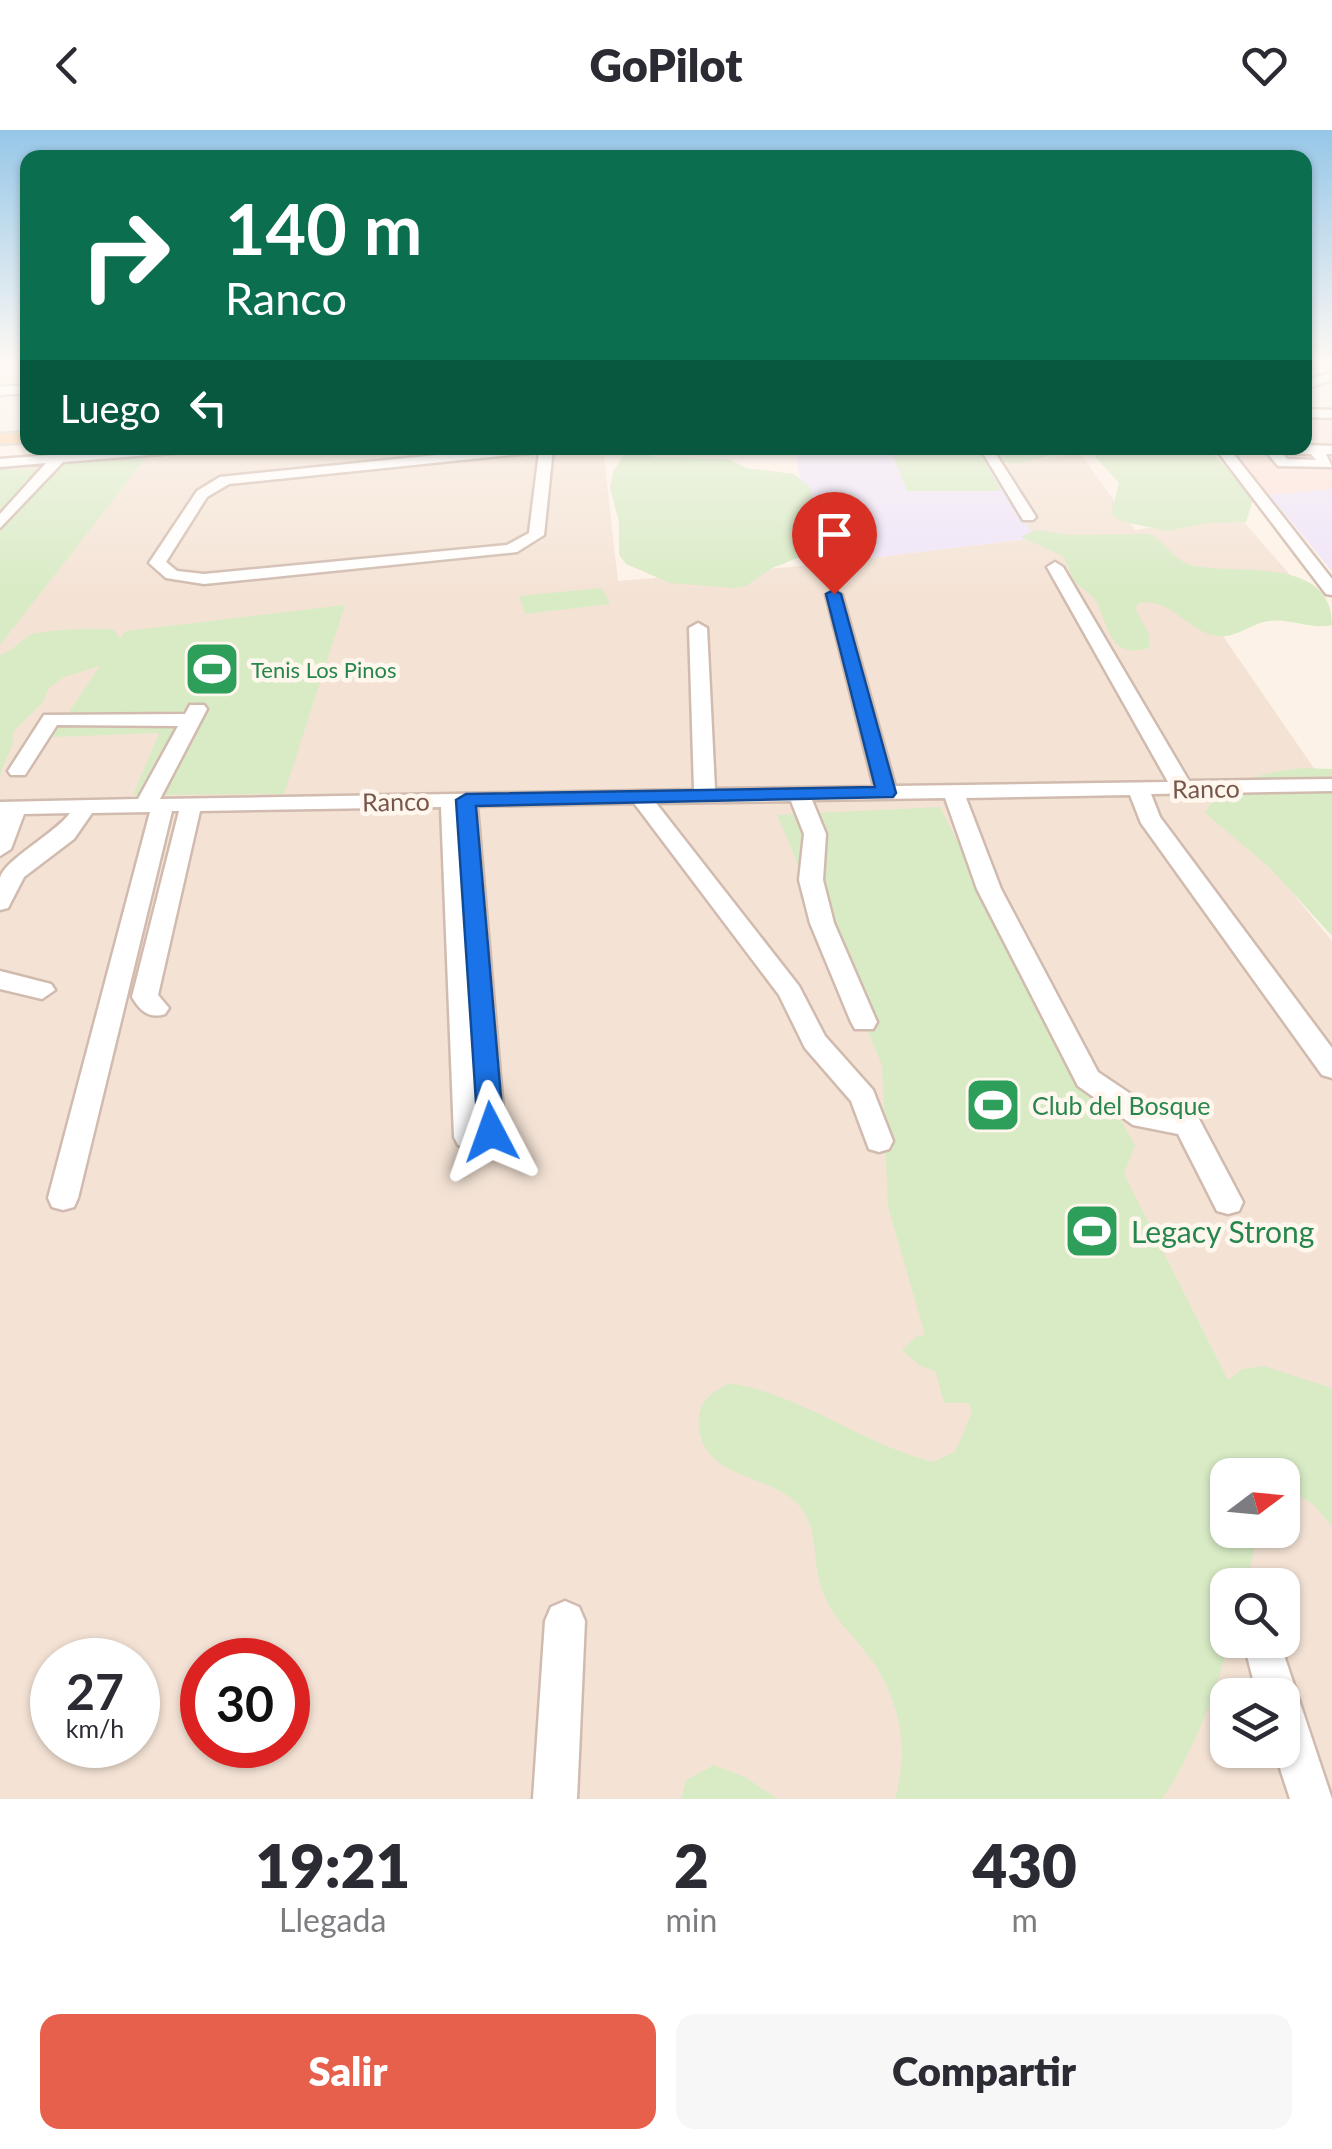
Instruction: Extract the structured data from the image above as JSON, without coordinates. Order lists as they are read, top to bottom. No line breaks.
{"streets":{"street":["Ranco"]},"places":{"sports":["Tenis Los Pinos","Club del Bosque","Legacy Strong"]},"north":"right","page":{"header":"GoPilot","turn":["140 m","Ranco"],"then":"Luego","speed":"27 km/h","limit":"30","eta":["19:21","Llegada","2","min","430","m"],"buttons":["Salir","Compartir"]}}
